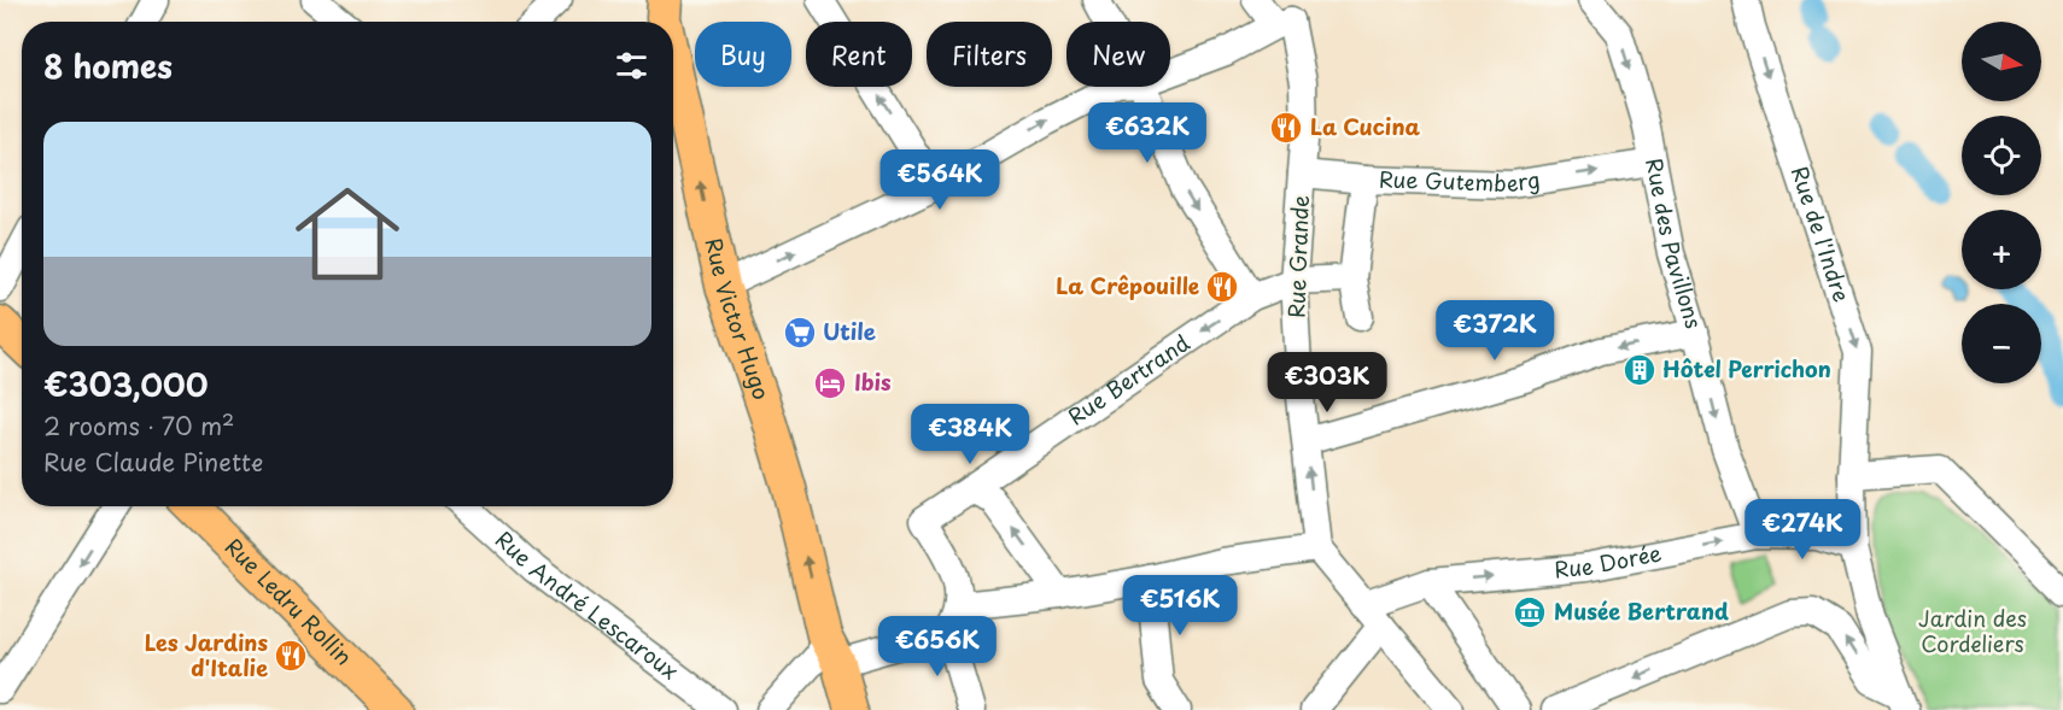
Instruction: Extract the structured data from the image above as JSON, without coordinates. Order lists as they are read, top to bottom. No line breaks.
{"streets":{"main road":["Rue Victor Hugo","Rue Ledru Rollin"],"street":["Rue Gutemberg","Rue de l'Indre","Rue des Pavillons","Rue Grande","Rue Bertrand","Rue Dorée","Rue André Lescaroux"]},"crossings":[["Rue Gutemberg","Rue des Pavillons"],["Rue de l'Indre","Rue Dorée"],["Rue des Pavillons","Rue Dorée"],["Rue Grande","Rue Bertrand"]],"one_way":["Rue de l'Indre","Rue des Pavillons","Rue Victor Hugo"],"parks":["Jardin des Cordeliers"],"places":{"restaurant":["La Cucina","La Crêpouille","Les Jardins d'Italie"],"supermarket":["Utile"],"building":["Hôtel Perrichon"],"hotel":["Ibis"],"museum":["Musée Bertrand"]},"north":"right","page":{"map_buttons":["+","−"],"chip":["Buy","Rent","Filters","New"],"heading":"8 homes","price":["€632K","€564K","€372K","€303K","€384K","€274K","€516K","€656K"],"list":[{"name":"€303,000","note":"2 rooms · 70 m² · Rue Claude Pinette"}]}}
